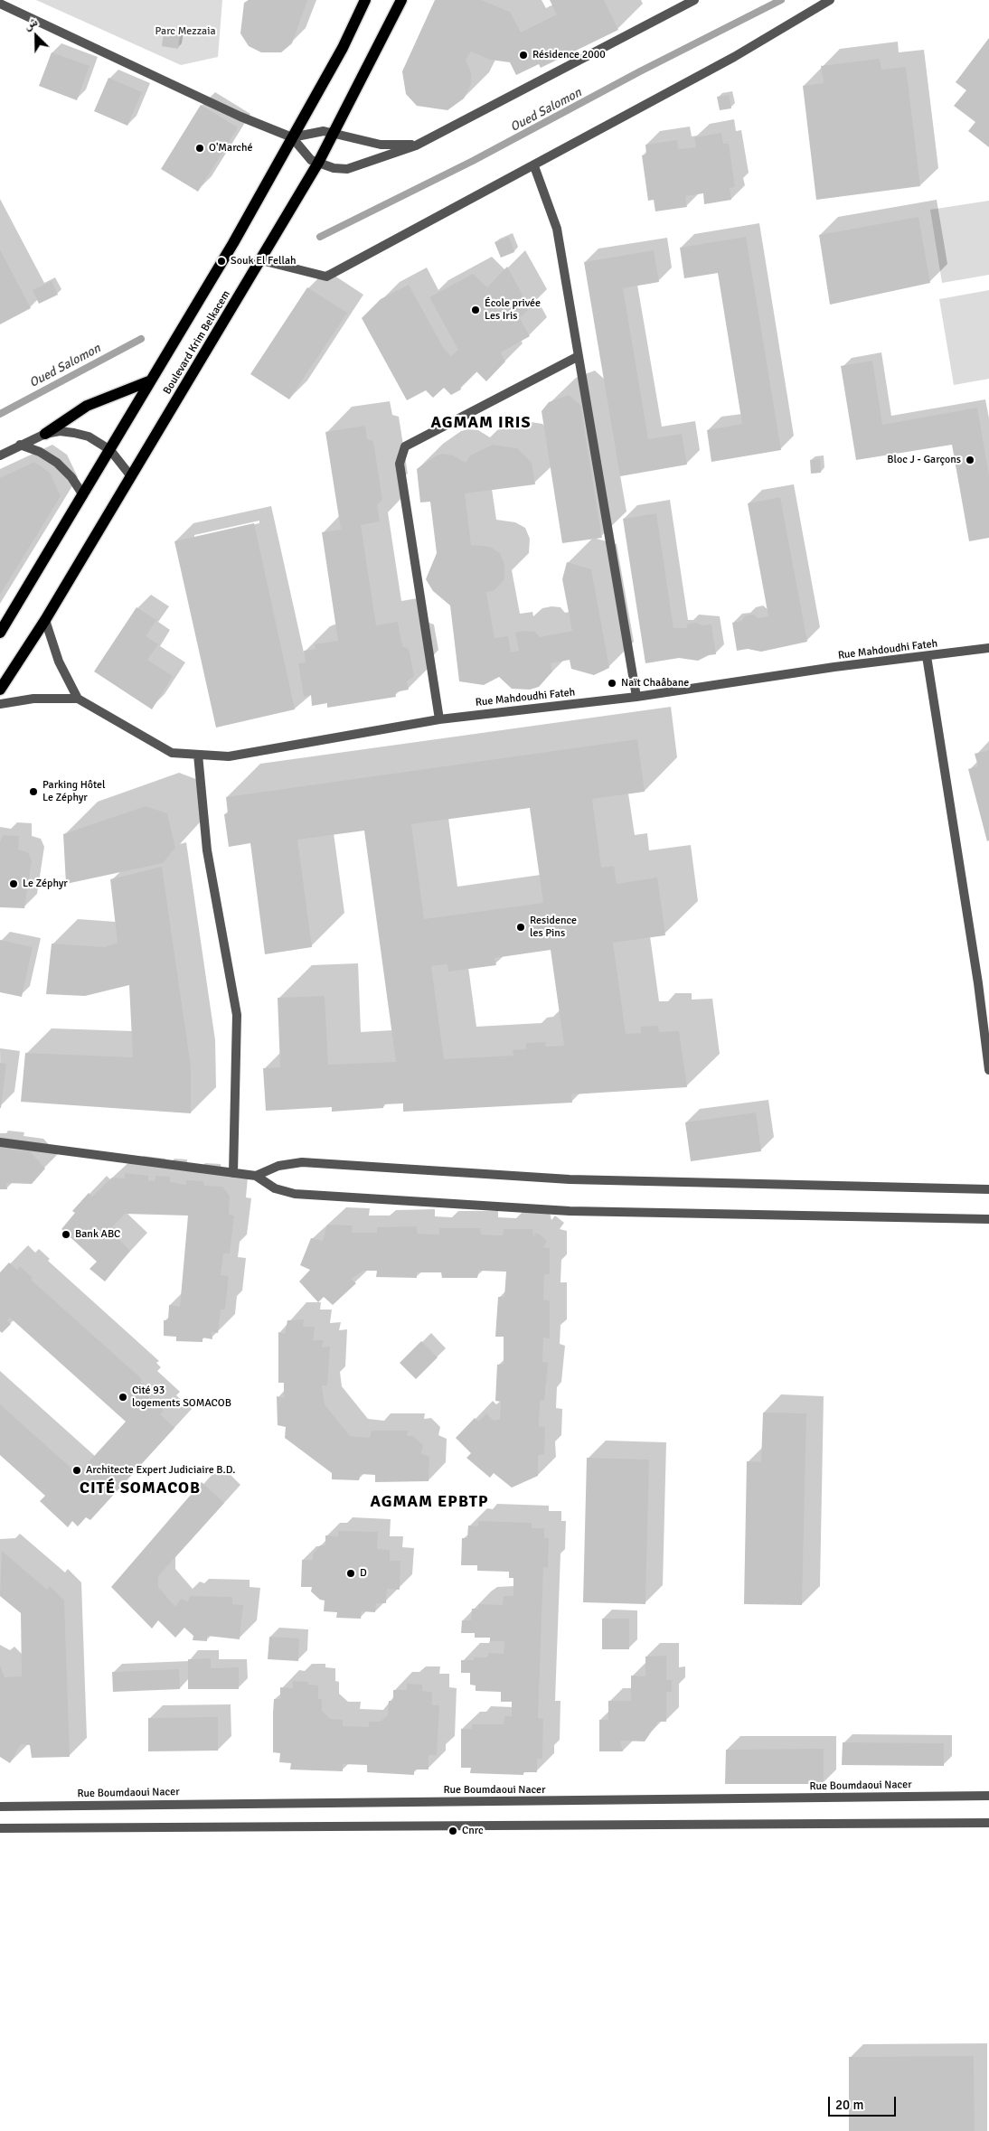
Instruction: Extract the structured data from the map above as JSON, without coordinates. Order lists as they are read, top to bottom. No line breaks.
{"streets":{"main road":["Boulevard Krim Belkacem"],"street":["Rue Mahdoudhi Fateh","Rue Boumdaoui Nacer"]},"districts":["AGMAM IRIS","CITÉ SOMACOB","AGMAM EPBTP"],"water":["Oued Salomon"],"parks":["Parc Mezzaia"],"places":["Résidence 2000","O'Marché","Souk El Fellah","École privée Les Iris","Bloc J - Garçons","Naït Chaâbane","Parking Hôtel Le Zéphyr","Le Zéphyr","Residence les Pins","Bank ABC","Cité 93 logements SOMACOB","Architecte Expert Judiciaire B.D.","D","Cnrc"],"scale_bar":"20 m","north":"top left"}
